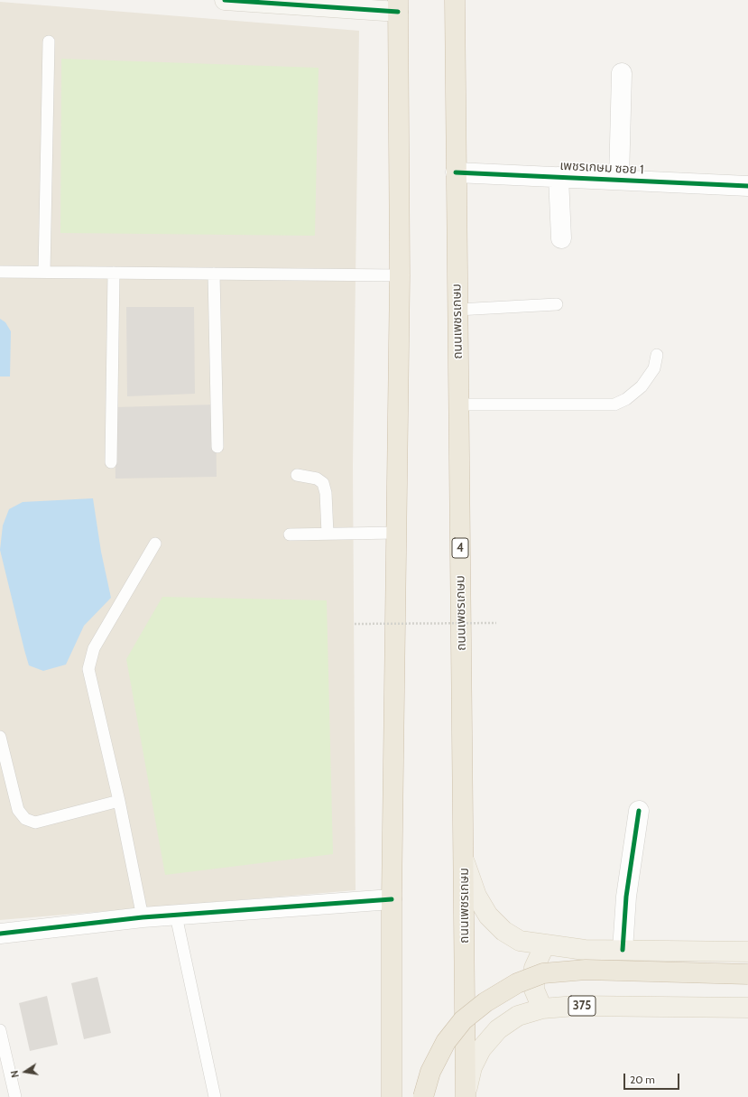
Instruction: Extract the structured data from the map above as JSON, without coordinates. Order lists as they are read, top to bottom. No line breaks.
{"streets":{"highway":["ถนนเพชรเกษม","4"],"main road":["375"],"street":["เพชรเกษม ซอย 1"]},"crossings":[["เพชรเกษม ซอย 1","ถนนเพชรเกษม"],["ถนนเพชรเกษม","375"]],"scale_bar":"20 m","north":"left"}
